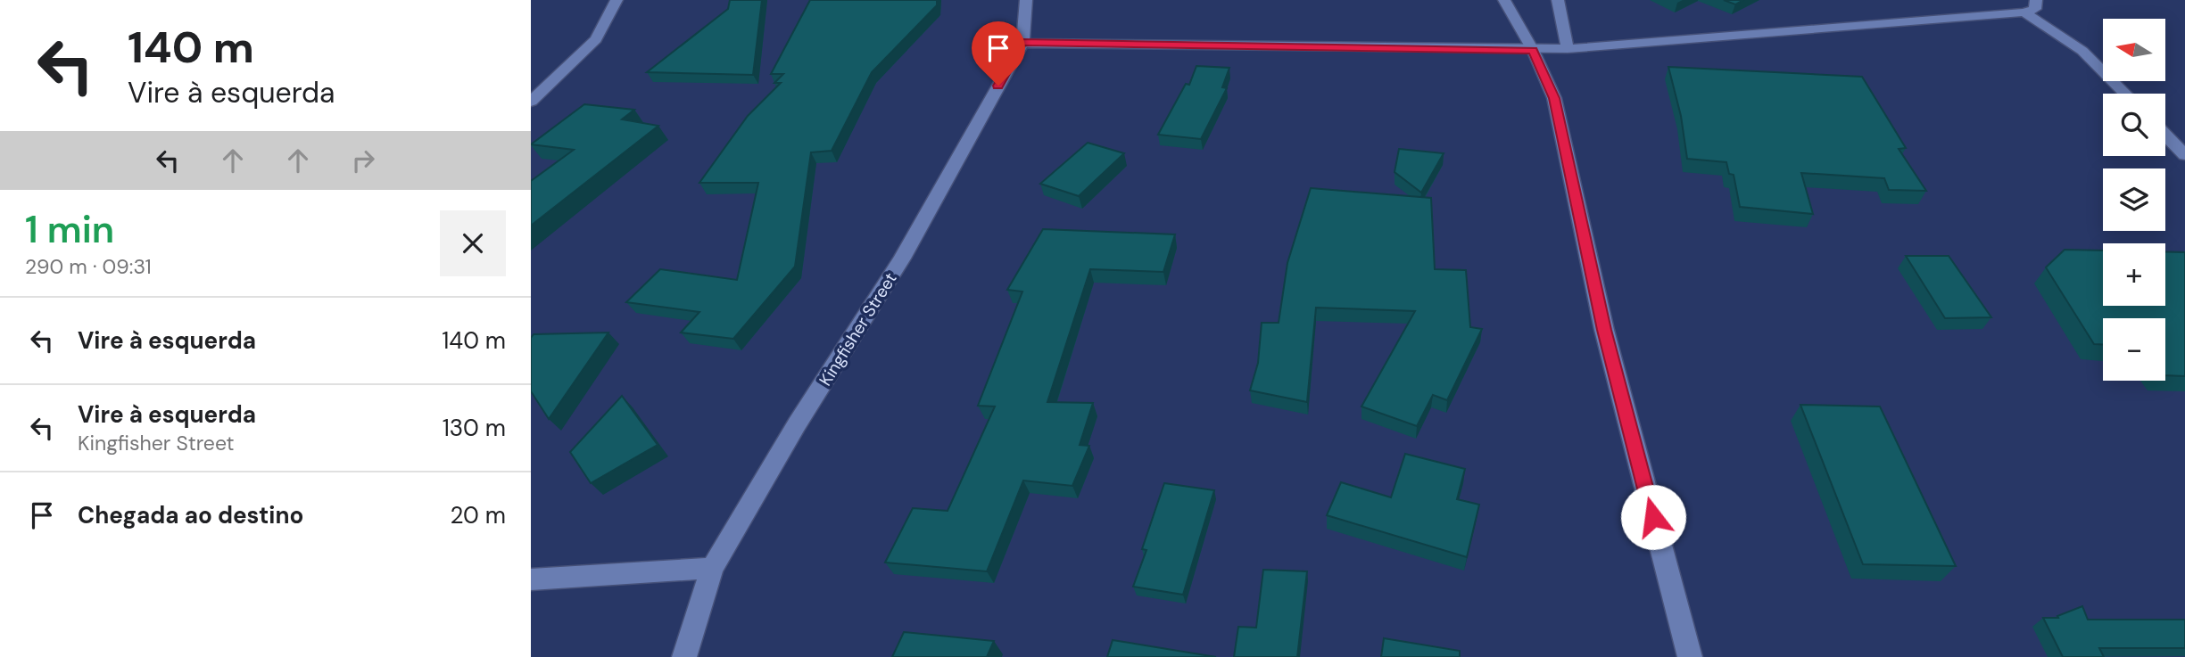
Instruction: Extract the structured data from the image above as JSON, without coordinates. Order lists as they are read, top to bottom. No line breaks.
{"streets":{"street":["Kingfisher Street"]},"north":"left","page":{"turn":["140 m","Vire à esquerda"],"map_buttons":["+","−"],"heading":["1 min","290 m · 09:31"],"list":[{"name":"Vire à esquerda","value":"140 m"},{"name":"Vire à esquerda","note":"Kingfisher Street","value":"130 m"},{"name":"Chegada ao destino","value":"20 m"}]}}
